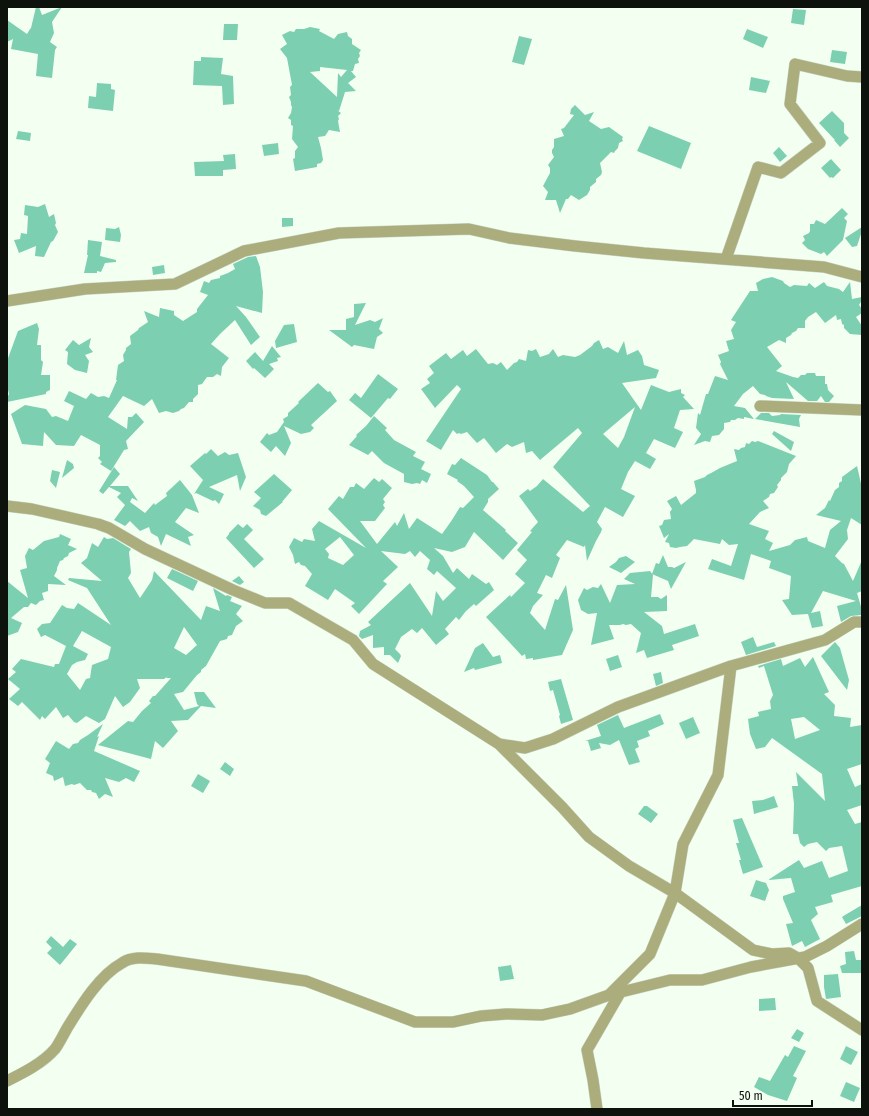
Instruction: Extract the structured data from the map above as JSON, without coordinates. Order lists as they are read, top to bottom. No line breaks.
{"scale_bar":"50 m"}
